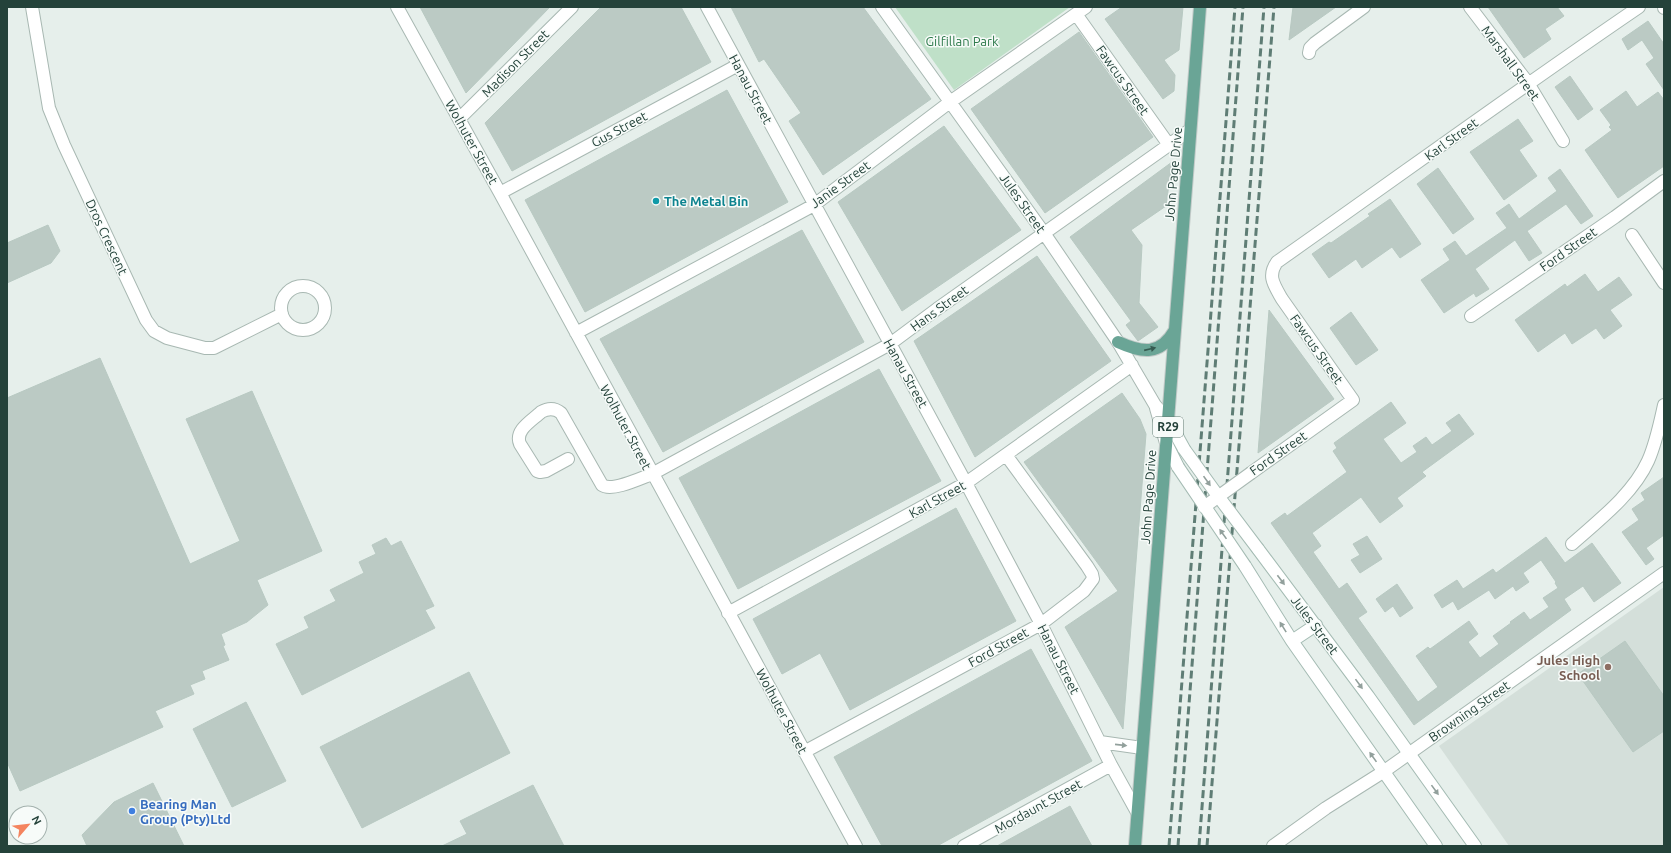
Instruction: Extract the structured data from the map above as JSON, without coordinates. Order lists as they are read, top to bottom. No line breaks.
{"streets":{"main road":["John Page Drive","R29"],"street":["Madison Street","Marshall Street","Fawcus Street","Hanau Street","Gus Street","Karl Street","Wolhuter Street","Janie Street","Jules Street","Dros Crescent","Ford Street","Hans Street","Browning Street","Mordaunt Street"]},"crossings":[["Madison Street","Wolhuter Street"],["Marshall Street","Karl Street"],["Fawcus Street","Karl Street"],["Fawcus Street","Janie Street"],["Fawcus Street","Ford Street"],["Fawcus Street","Hans Street"],["Hanau Street","Gus Street"],["Hanau Street","Karl Street"],["Hanau Street","John Page Drive"],["Hanau Street","Janie Street"],["Hanau Street","Ford Street"],["Hanau Street","Hans Street"],["Hanau Street","Mordaunt Street"],["Gus Street","Wolhuter Street"],["Karl Street","Wolhuter Street"],["Karl Street","Jules Street"],["Karl Street","Ford Street"],["Wolhuter Street","Janie Street"],["Wolhuter Street","Ford Street"],["Wolhuter Street","Hans Street"],["John Page Drive","Jules Street"],["John Page Drive","Hans Street"],["Janie Street","Jules Street"],["Jules Street","Ford Street"],["Jules Street","Hans Street"],["Jules Street","Browning Street"]],"parks":["Gilfillan Park"],"places":["The Metal Bin","Jules High School","Bearing Man Group (Pty)Ltd"],"north":"top right"}
